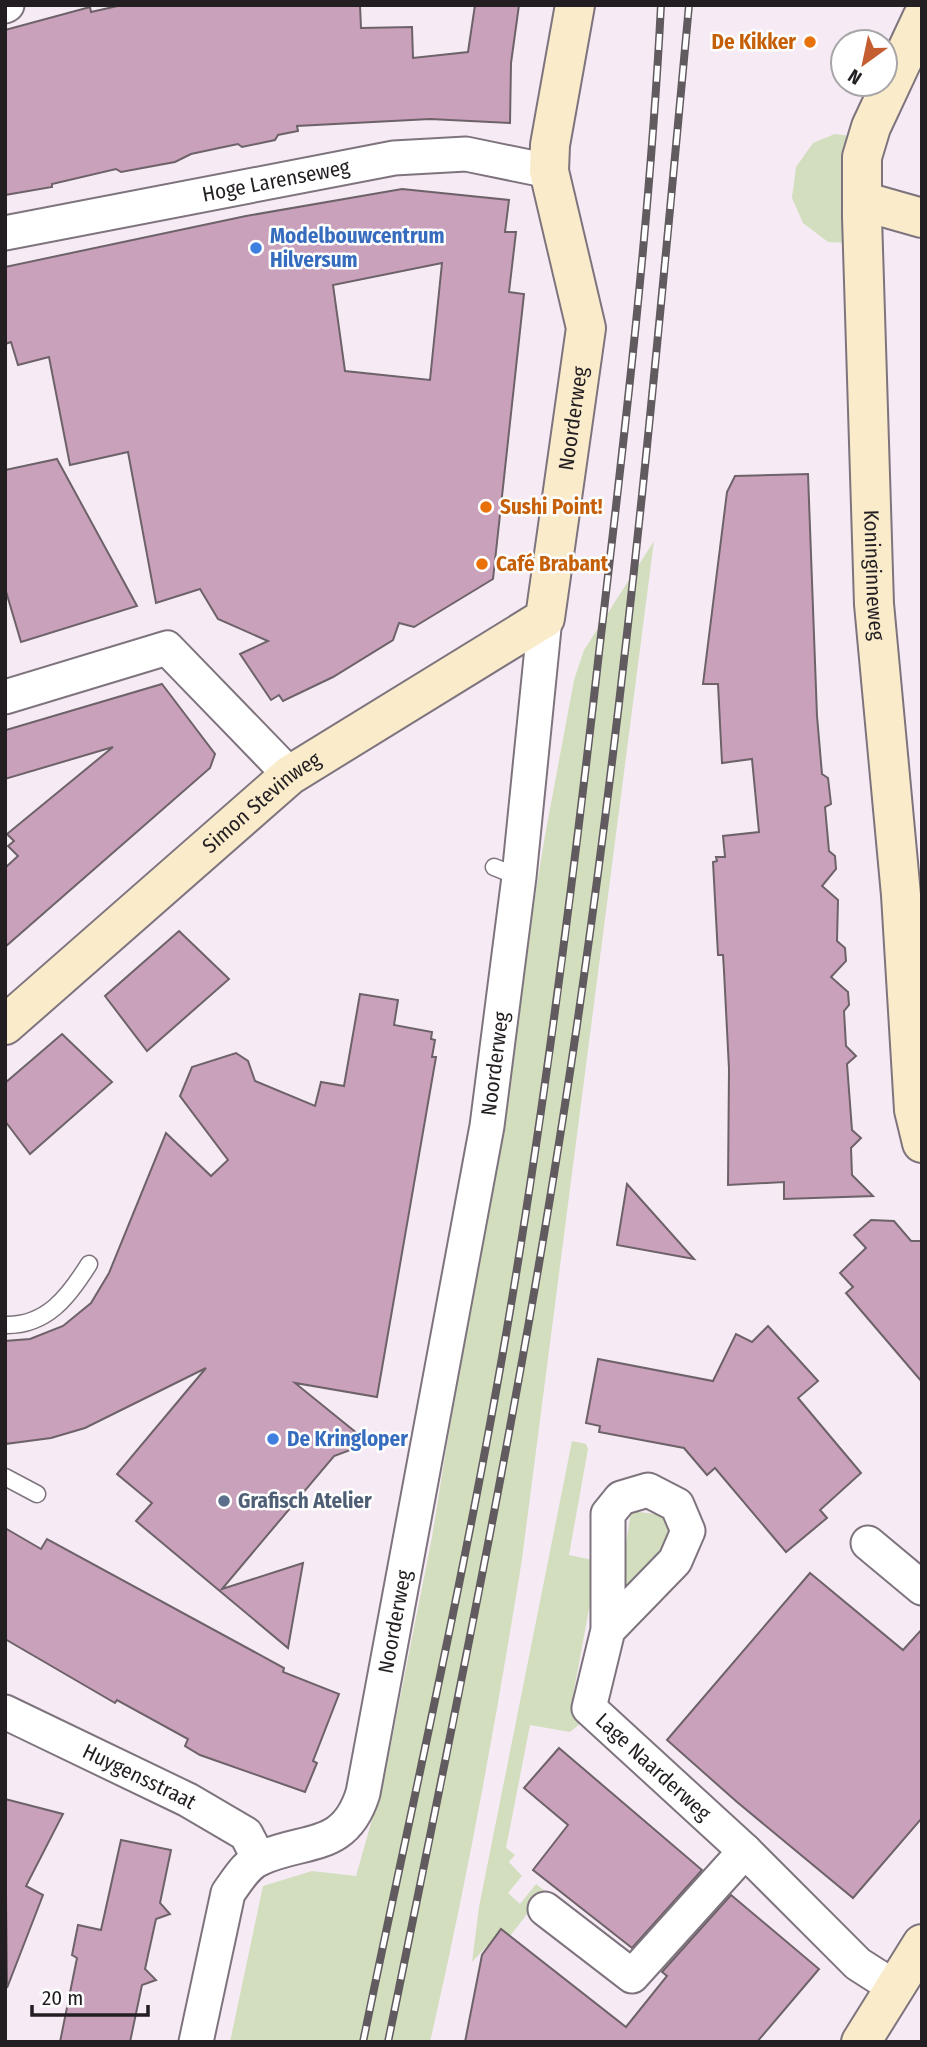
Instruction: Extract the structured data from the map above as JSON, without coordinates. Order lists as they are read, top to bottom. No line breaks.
{"streets":{"street":["Hoge Larenseweg","Noorderweg","Koninginneweg","Simon Stevinweg","Lage Naarderweg","Huygensstraat"]},"crossings":[["Hoge Larenseweg","Noorderweg"],["Noorderweg","Simon Stevinweg"],["Noorderweg","Huygensstraat"]],"places":["De Kikker","Modelbouwcentrum Hilversum","Sushi Point!","Café Brabant","De Kringloper","Grafisch Atelier"],"scale_bar":"20 m","north":"bottom left"}
